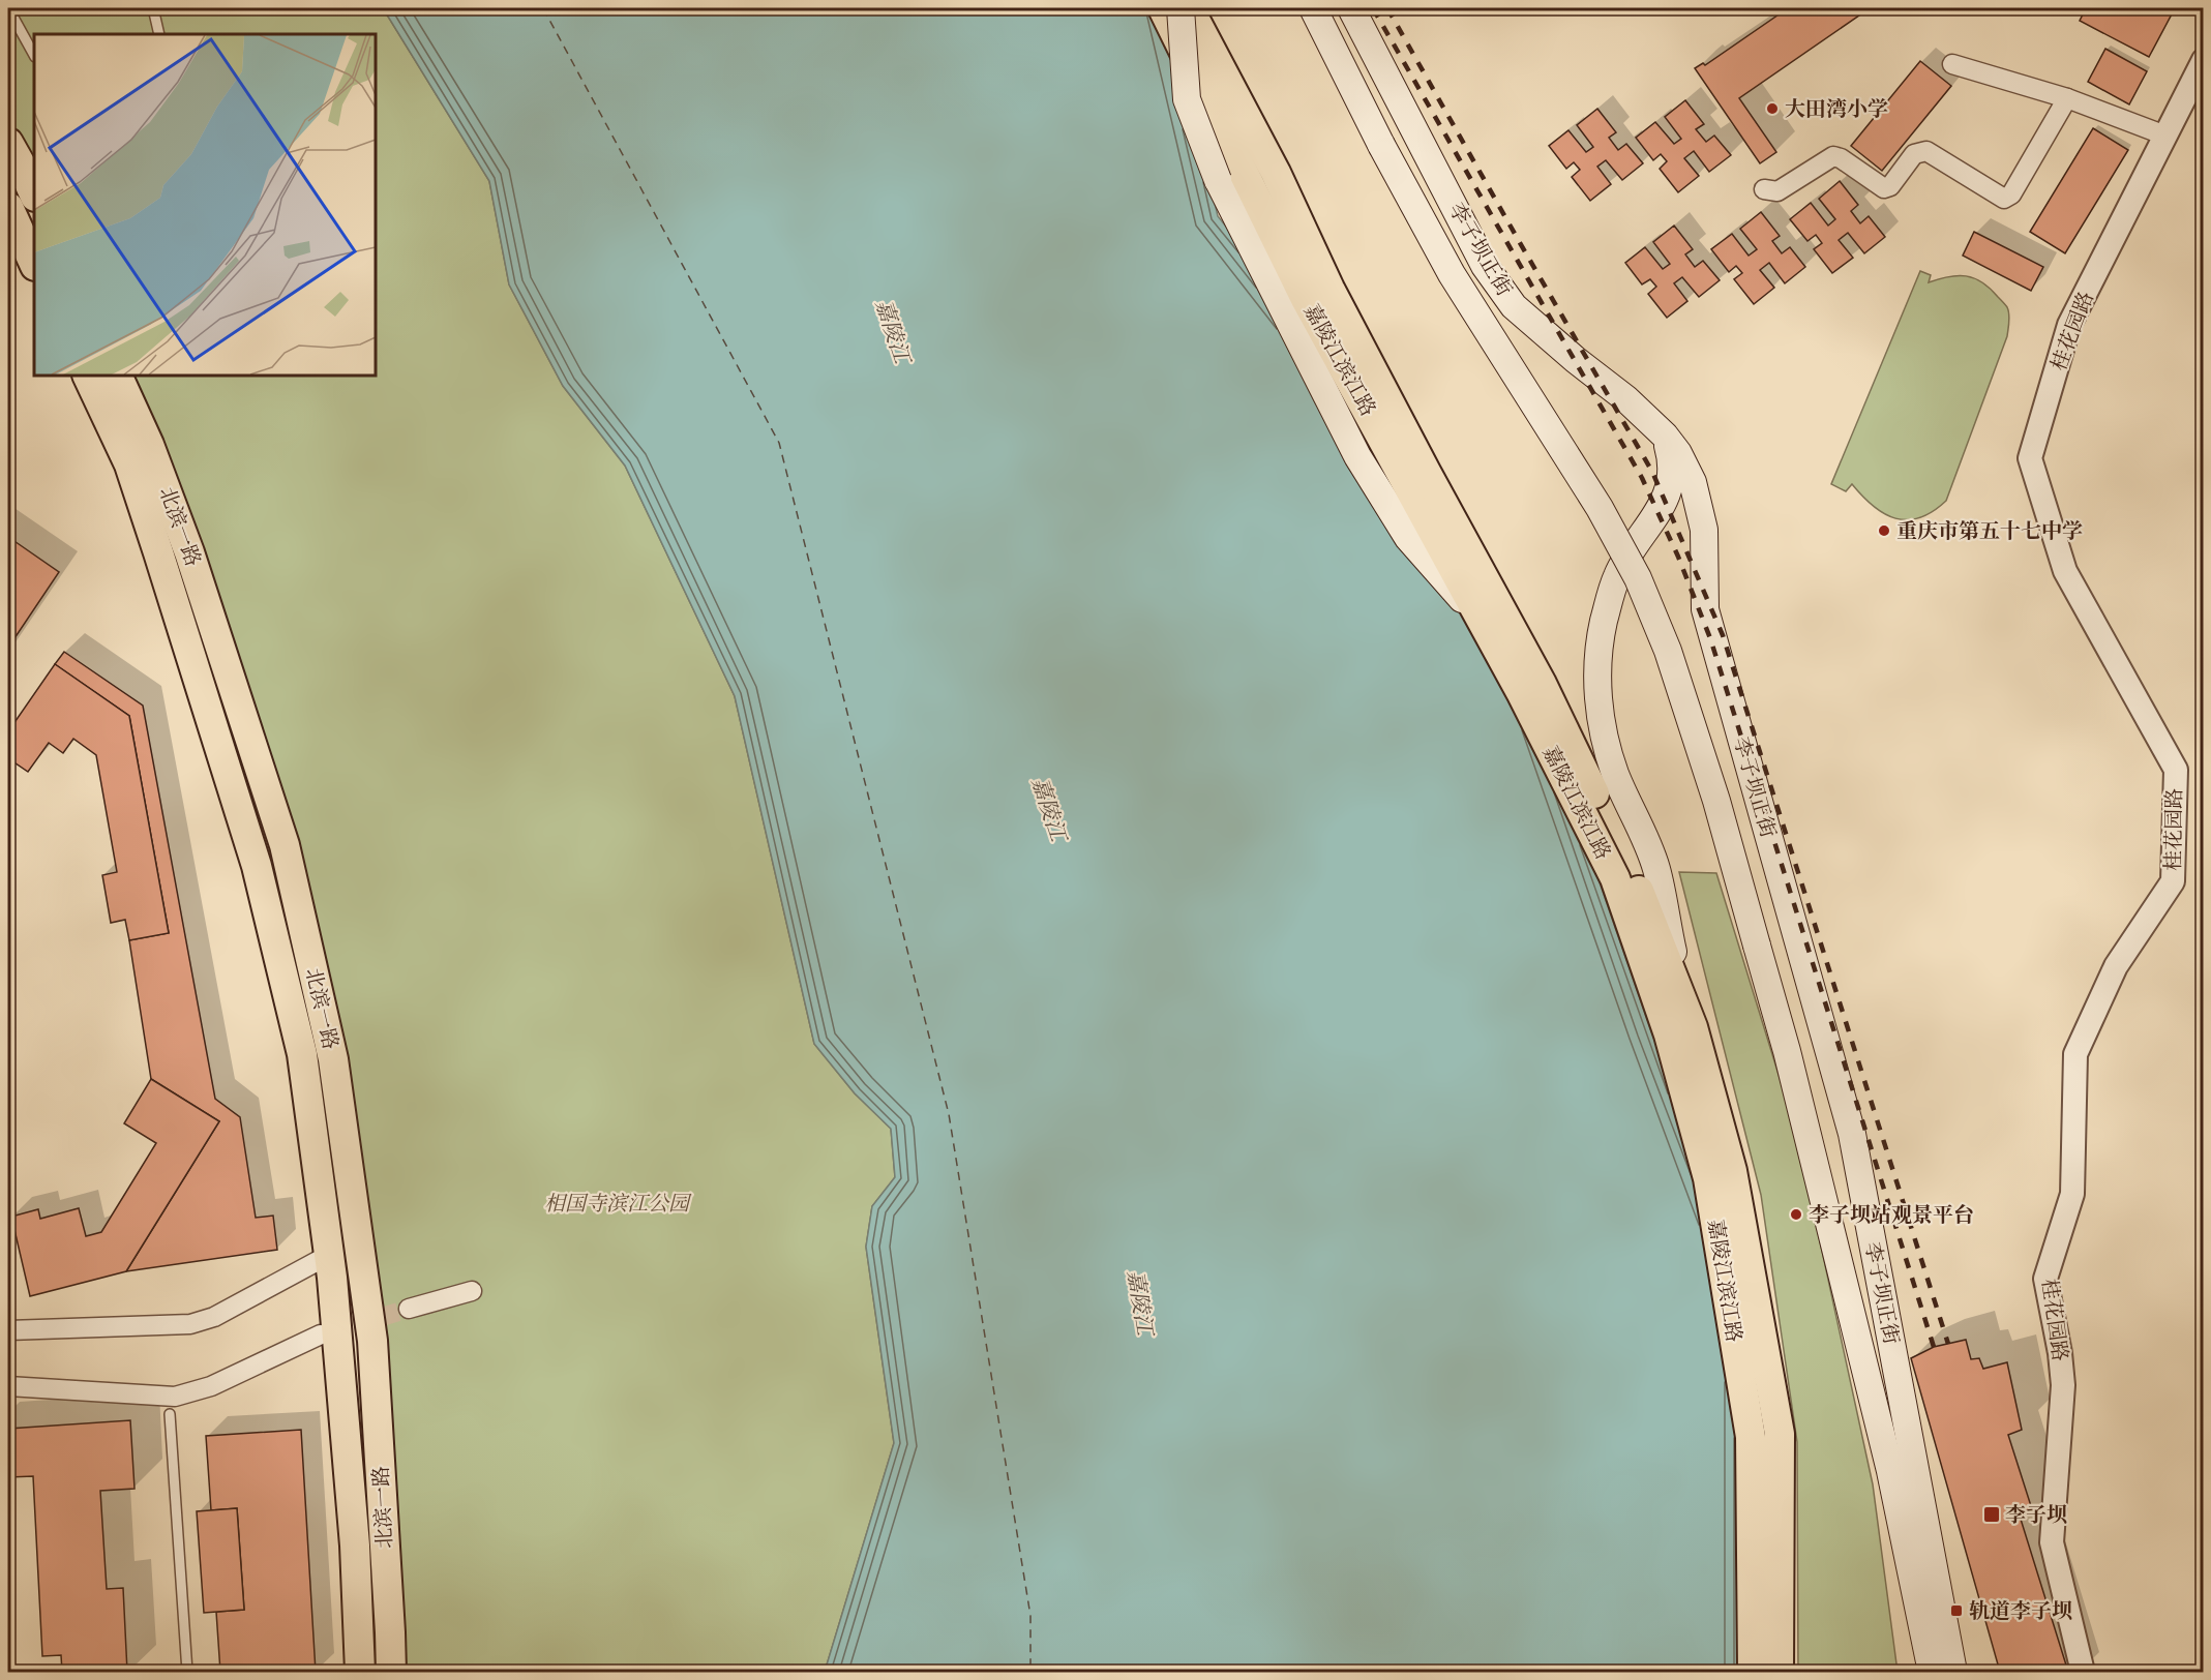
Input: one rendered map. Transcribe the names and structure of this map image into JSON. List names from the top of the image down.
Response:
{
  "streets": {
    "main road": ["李子坝正街", "嘉陵江滨江路", "北滨一路"],
    "street": ["桂花园路"]
  },
  "water": ["嘉陵江"],
  "parks": ["相国寺滨江公园"],
  "places": {
    "other": ["大田湾小学", "重庆市第五十七中学", "李子坝站观景平台"],
    "transit": ["李子坝", "轨道李子坝"]
  }
}
